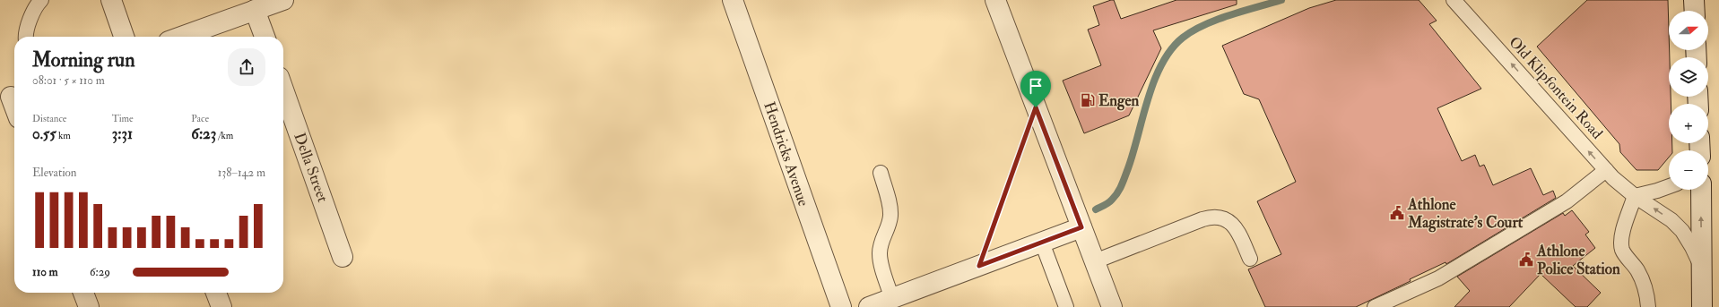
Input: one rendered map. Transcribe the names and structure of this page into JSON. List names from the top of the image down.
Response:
{
  "streets": {
    "street": ["Hendricks Avenue", "Della Street"],
    "lane": ["Old Klipfontein Road"]
  },
  "one_way": ["Old Klipfontein Road"],
  "places": {
    "fuel station": ["Engen"],
    "public building": ["Athlone Magistrate's Court", "Athlone Police Station"]
  },
  "north": "right",
  "page": {
    "map_buttons": ["+", "−"],
    "heading": ["Morning run", "08:01 · 5 × 110 m"],
    "stats": [
      ["Distance", "0.55 km"],
      ["Time", "3:31"],
      ["Pace", "6:23 /km"]
    ],
    "chart": ["Elevation", "138–142 m"],
    "list": [
      {
        "name": "110 m",
        "note": "6:29"
      }
    ]
  }
}
